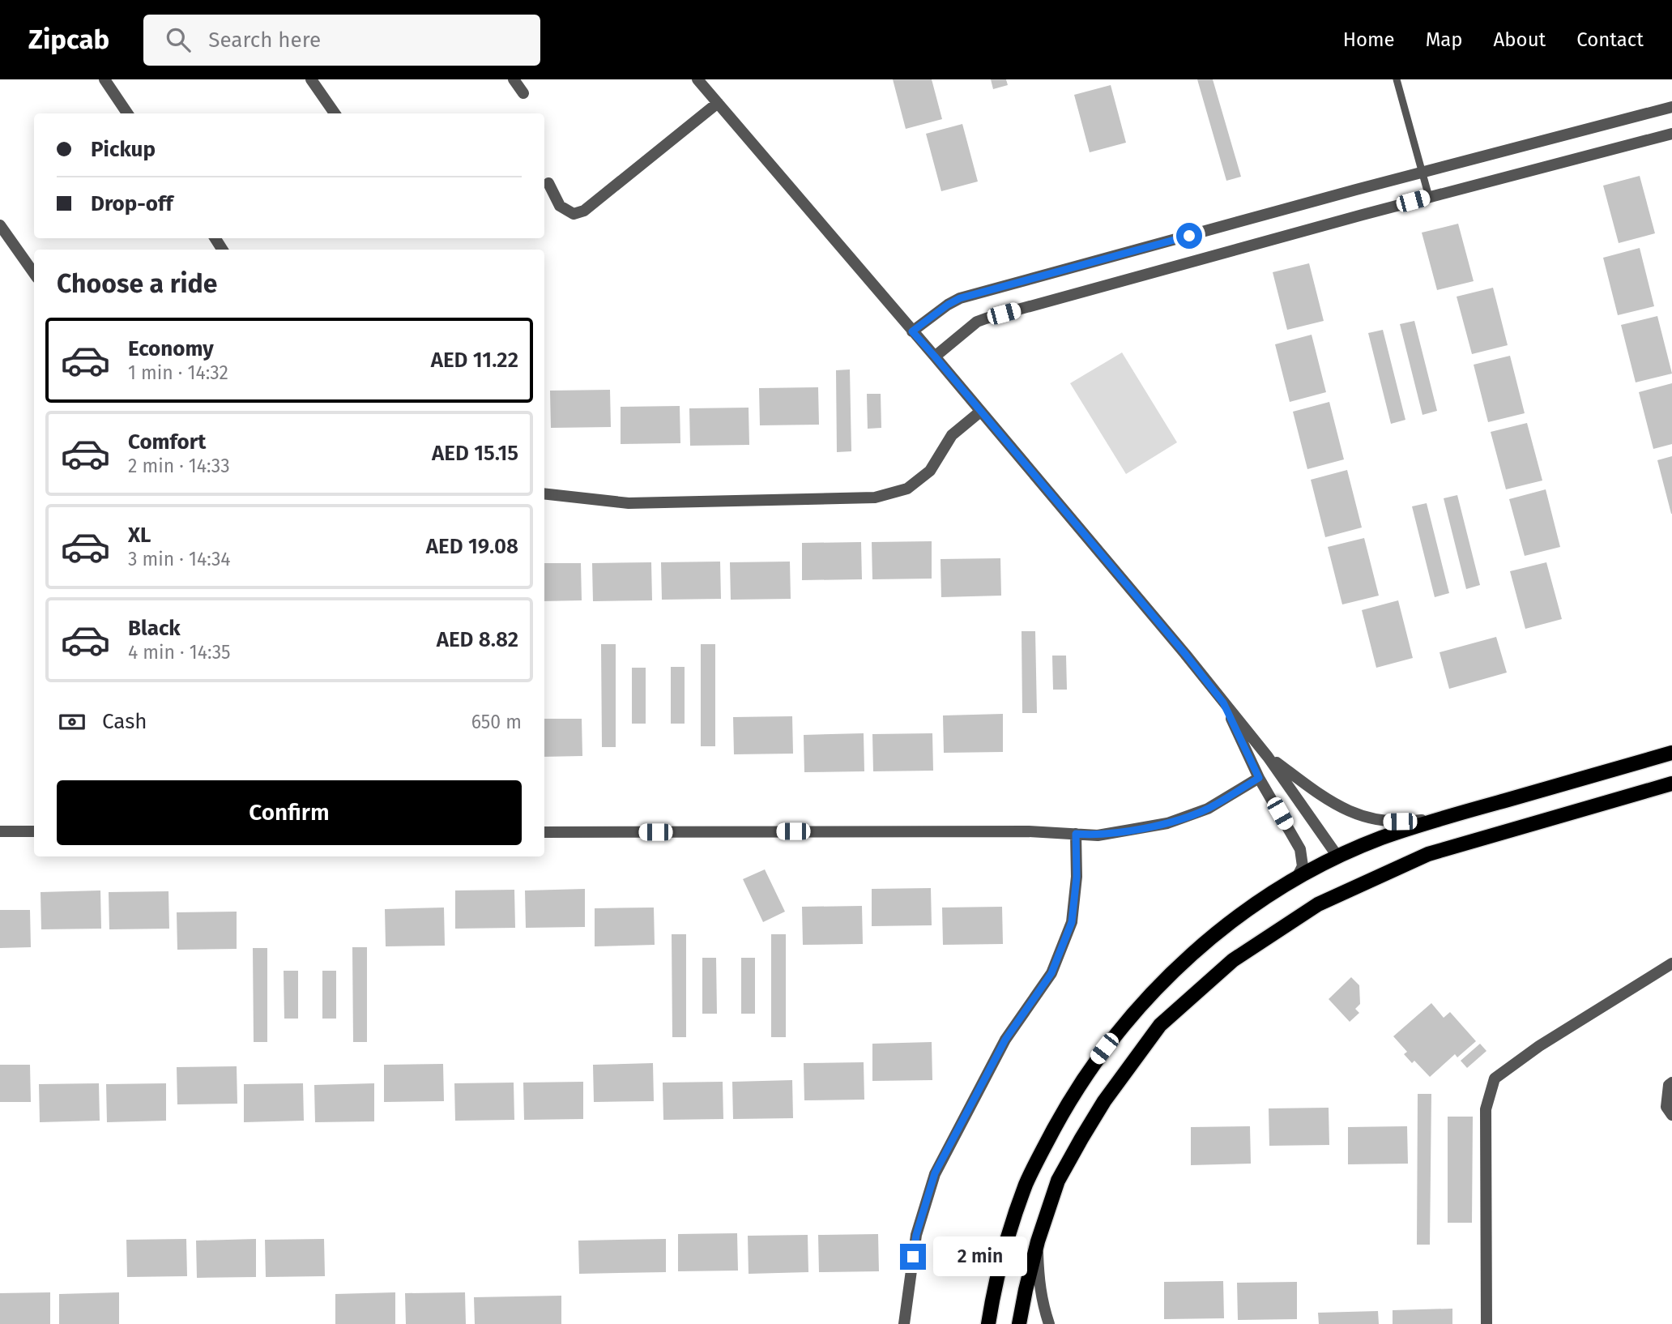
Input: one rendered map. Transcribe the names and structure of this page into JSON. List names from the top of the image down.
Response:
{
  "page": {
    "header": "Zipcab",
    "search": "Search here",
    "nav": [
      "Home",
      "Map",
      "About",
      "Contact"
    ],
    "banner": ["Pickup", "Drop-off"],
    "heading": "Choose a ride",
    "list": [
      {
        "name": "Economy",
        "note": "1 min · 14:32",
        "value": "AED 11.22"
      },
      {
        "name": "Comfort",
        "note": "2 min · 14:33",
        "value": "AED 15.15"
      },
      {
        "name": "XL",
        "note": "3 min · 14:34",
        "value": "AED 19.08"
      },
      {
        "name": "Black",
        "note": "4 min · 14:35",
        "value": "AED 8.82"
      }
    ],
    "pay": ["Cash", "650 m"],
    "buttons": "Confirm",
    "bubble": "2 min"
  }
}
